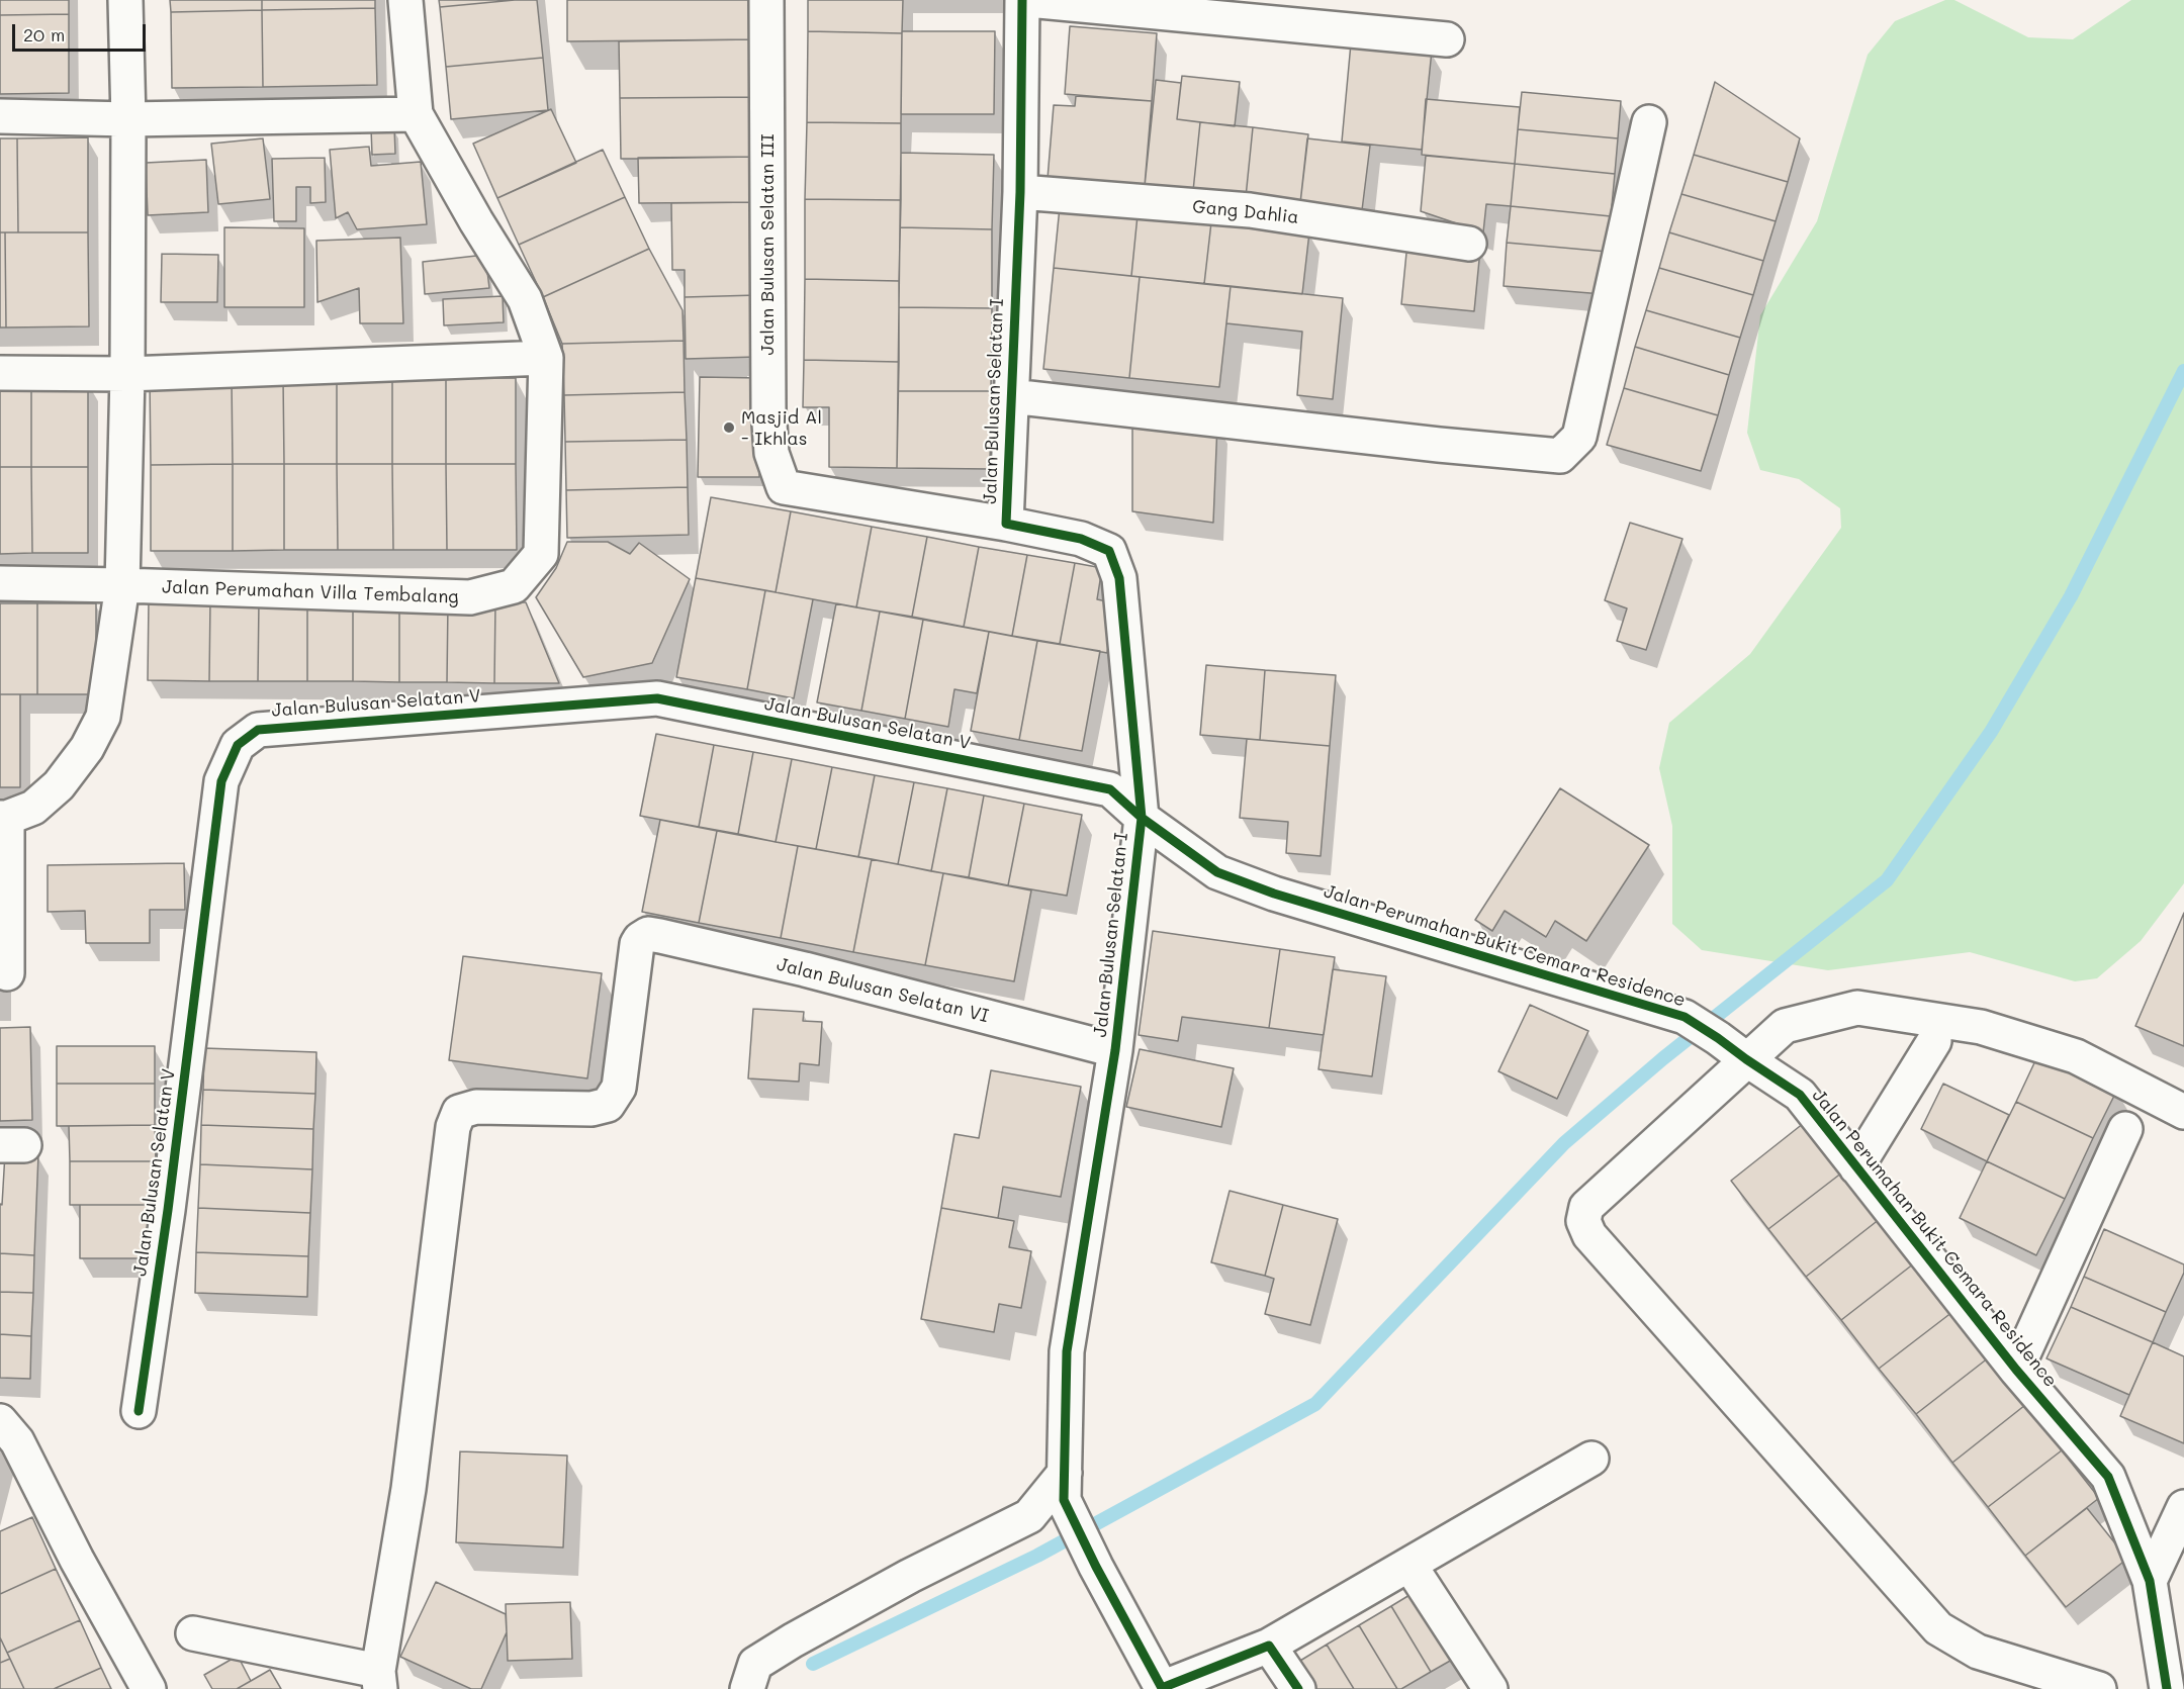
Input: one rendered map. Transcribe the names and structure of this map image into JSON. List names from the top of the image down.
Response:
{
  "streets": {
    "street": [
      "Gang Dahlia",
      "Jalan Bulusan Selatan III",
      "Jalan Bulusan Selatan I",
      "Jalan Perumahan Villa Tembalang",
      "Jalan Bulusan Selatan V",
      "Jalan Perumahan Bukit Cemara Residence",
      "Jalan Bulusan Selatan VI"
    ]
  },
  "crossings": [
    ["Gang Dahlia", "Jalan Bulusan Selatan I"],
    ["Jalan Bulusan Selatan III", "Jalan Bulusan Selatan I"],
    ["Jalan Bulusan Selatan I", "Jalan Bulusan Selatan V"],
    ["Jalan Bulusan Selatan I", "Jalan Perumahan Bukit Cemara Residence"],
    ["Jalan Bulusan Selatan I", "Jalan Bulusan Selatan VI"],
    ["Jalan Bulusan Selatan V", "Jalan Perumahan Bukit Cemara Residence"]
  ],
  "places": ["Masjid Al - Ikhlas"],
  "scale_bar": "20 m"
}
